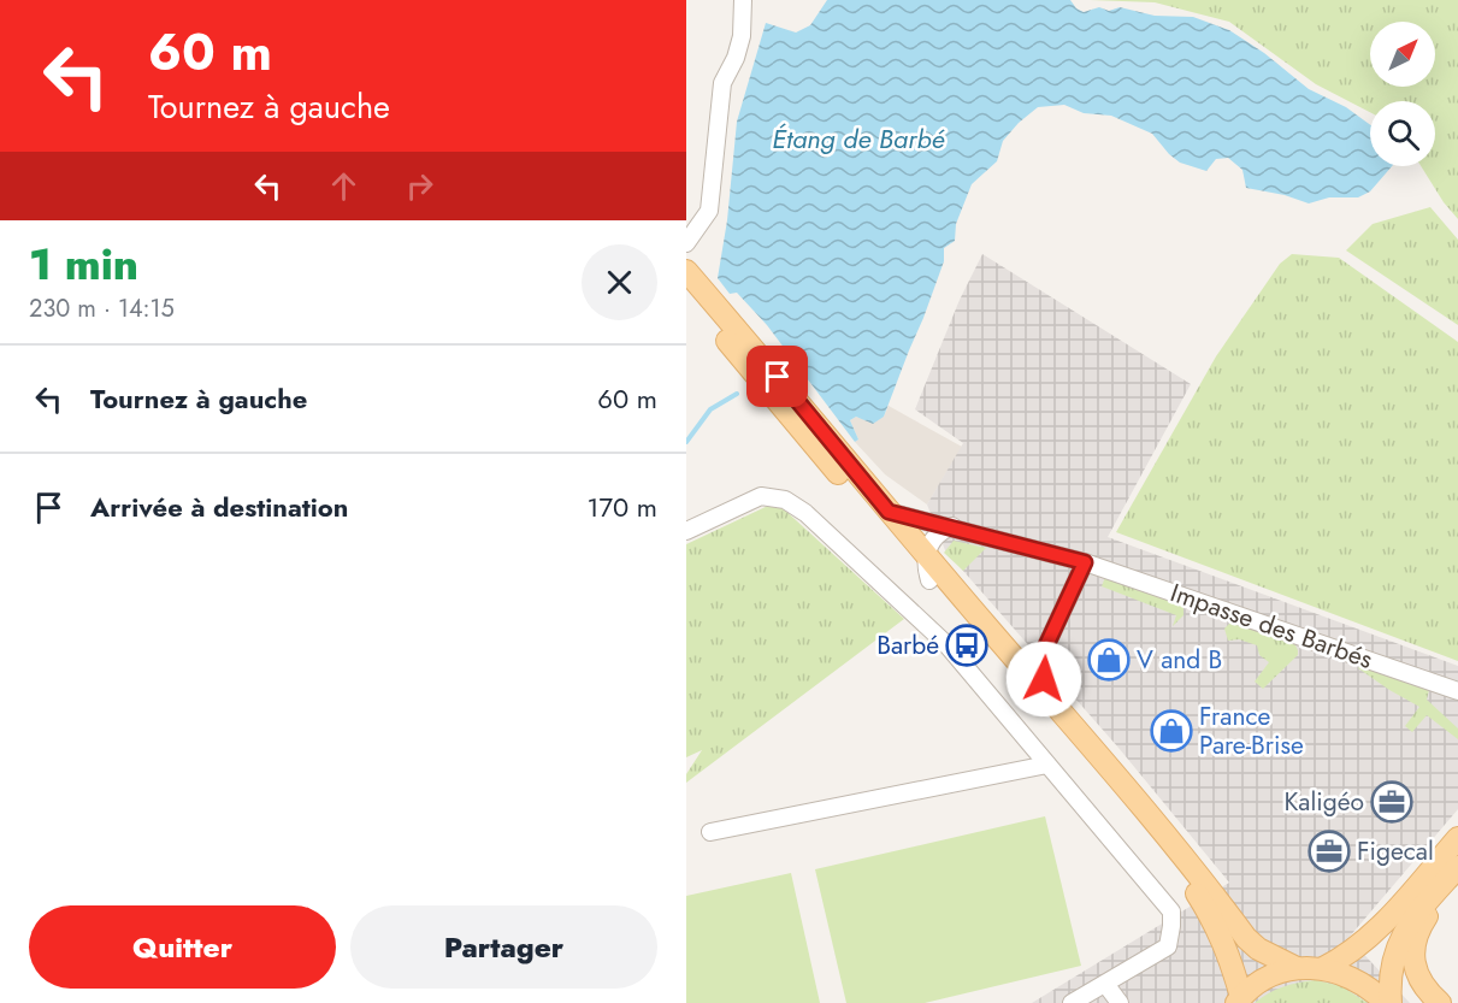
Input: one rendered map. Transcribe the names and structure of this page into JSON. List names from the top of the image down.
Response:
{
  "streets": {
    "street": ["Impasse des Barbés"]
  },
  "water": ["Étang de Barbé"],
  "places": {
    "bus stop": ["Barbé"],
    "shop": ["V and B", "France Pare-Brise"],
    "office": ["Kaligéo", "Figecal"]
  },
  "north": "top right",
  "page": {
    "turn": ["60 m", "Tournez à gauche"],
    "heading": ["1 min", "230 m · 14:15"],
    "list": [
      {
        "name": "Tournez à gauche",
        "value": "60 m"
      },
      {
        "name": "Arrivée à destination",
        "value": "170 m"
      }
    ],
    "buttons": ["Quitter", "Partager"]
  }
}
